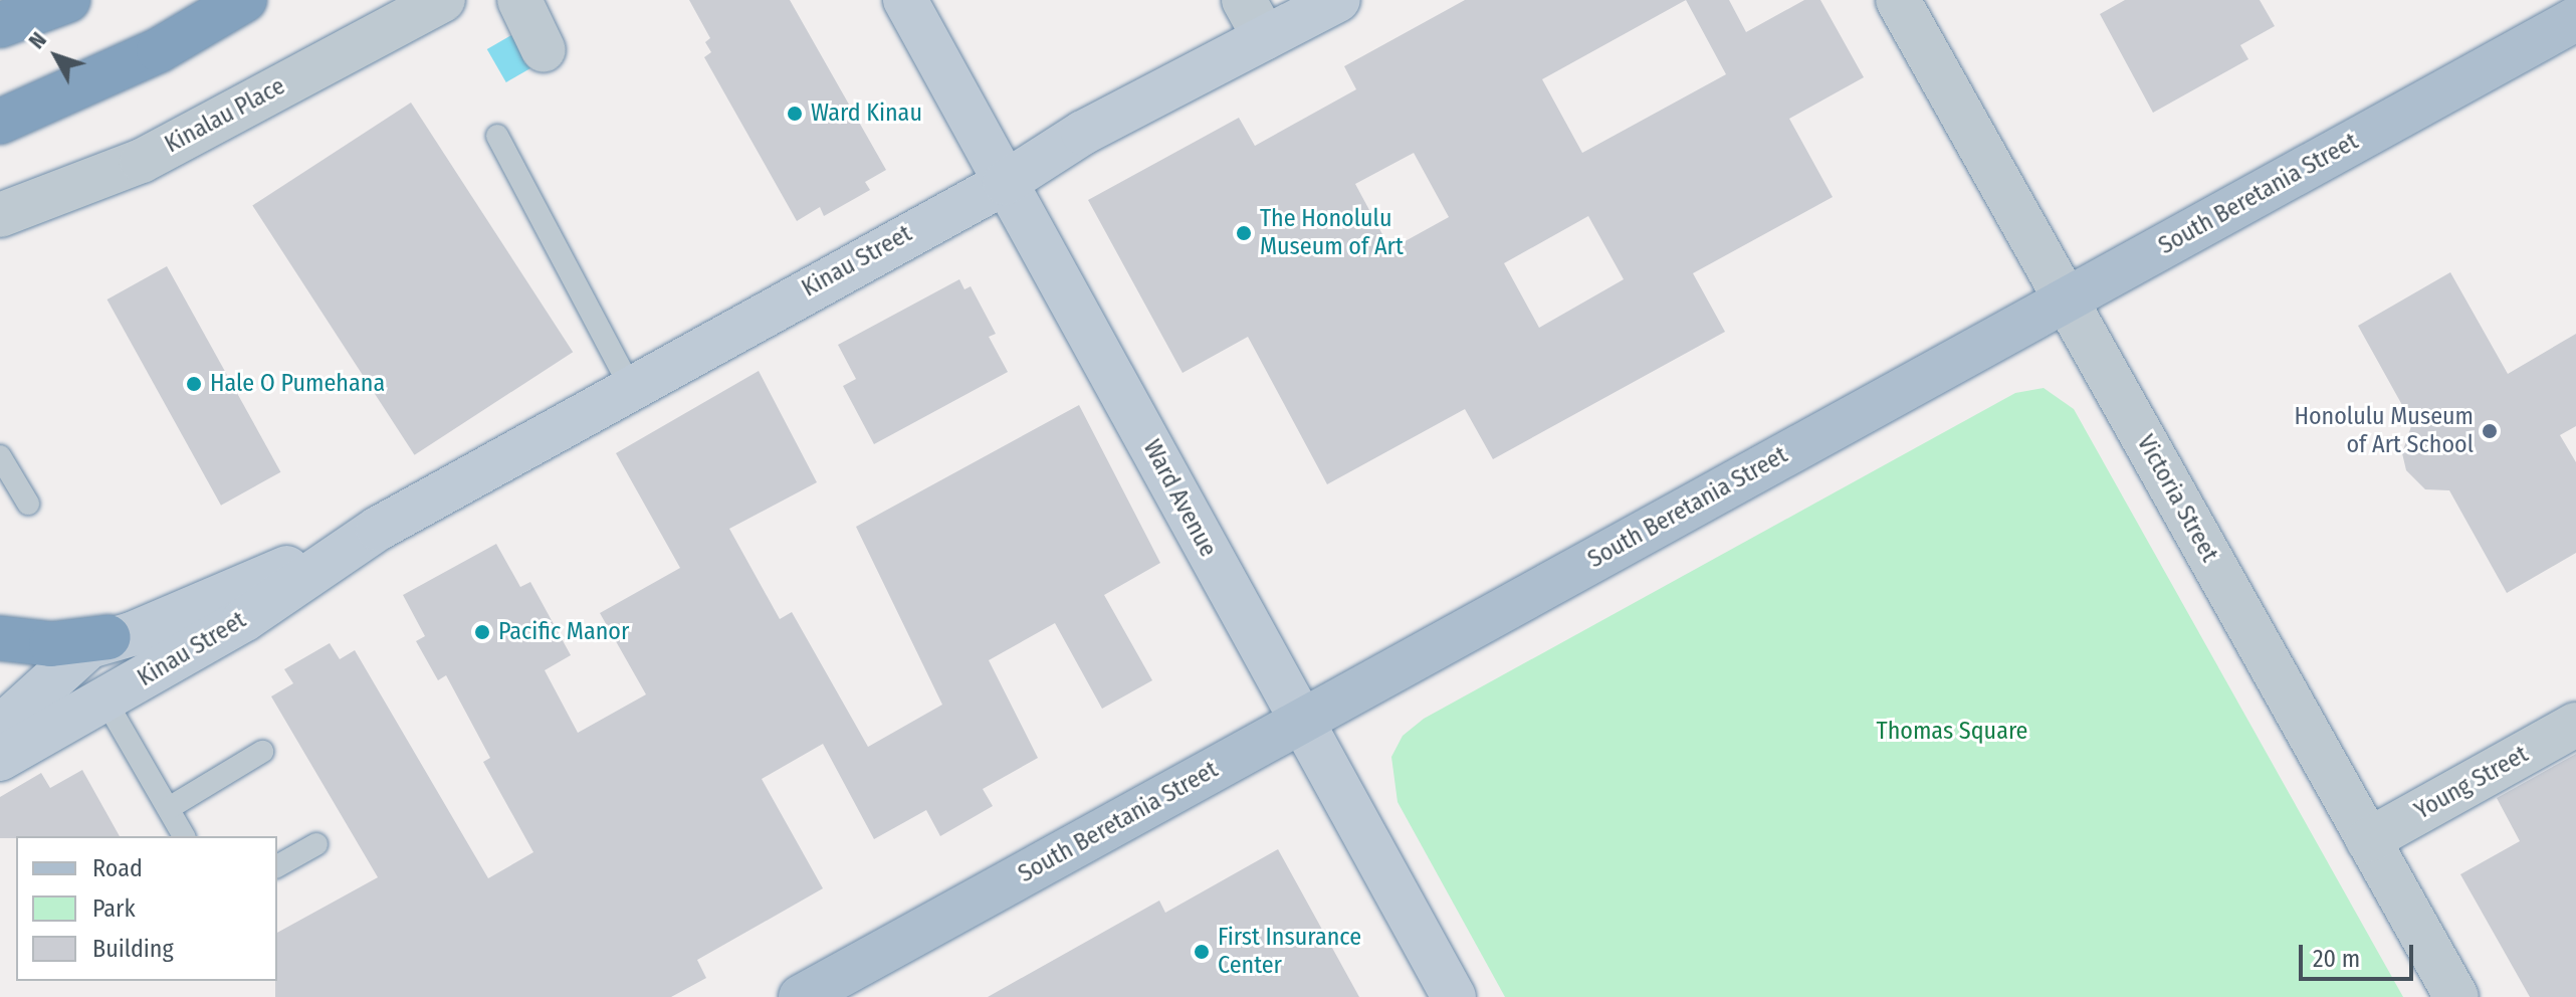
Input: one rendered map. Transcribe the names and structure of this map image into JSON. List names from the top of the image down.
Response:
{
  "streets": {
    "main road": ["South Beretania Street", "Kinau Street", "Ward Avenue"],
    "street": ["Kinalau Place", "Victoria Street", "Young Street"]
  },
  "crossings": [
    ["South Beretania Street", "Ward Avenue"],
    ["South Beretania Street", "Victoria Street"],
    ["Kinau Street", "Ward Avenue"],
    ["Victoria Street", "Young Street"]
  ],
  "parks": ["Thomas Square"],
  "places": [
    "Ward Kinau",
    "The Honolulu Museum of Art",
    "Hale O Pumehana",
    "Honolulu Museum of Art School",
    "Pacific Manor",
    "First Insurance Center"
  ],
  "legend": ["Road", "Park", "Building"],
  "scale_bar": "20 m",
  "north": "top left"
}
